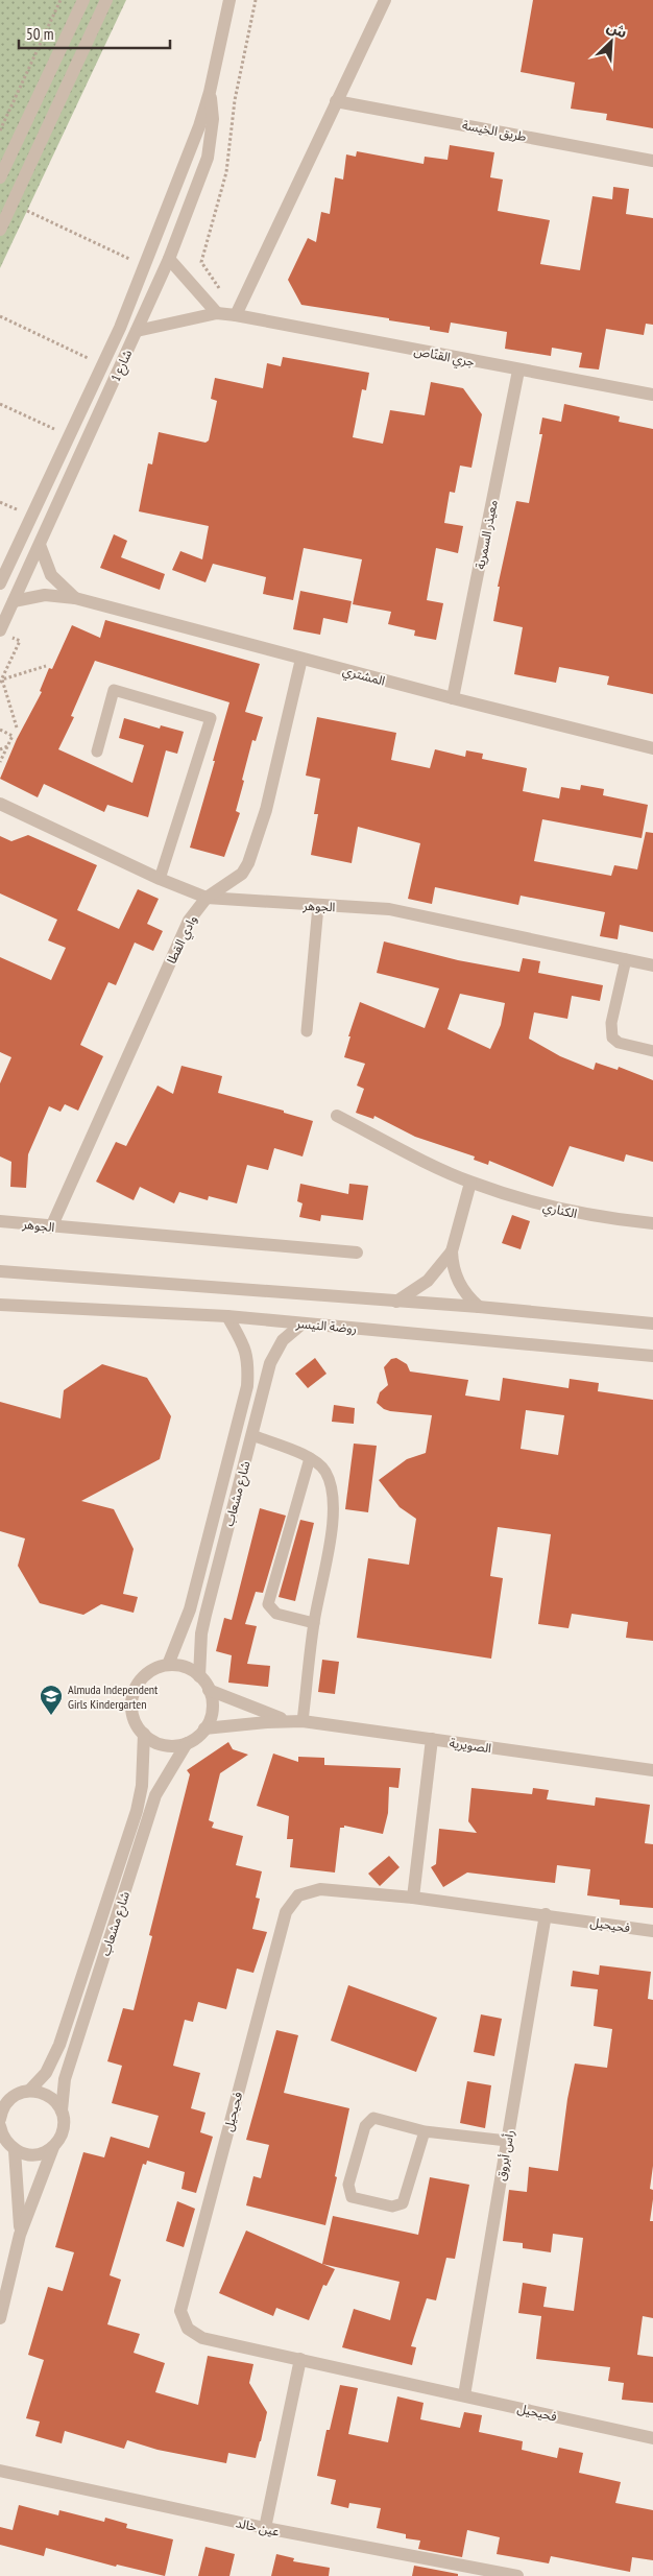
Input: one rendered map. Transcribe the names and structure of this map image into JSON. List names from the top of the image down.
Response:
{
  "streets": {
    "street": [
      "طريق الخيسة",
      "جري القنّاص",
      "شارع 1",
      "معيذر السمرية",
      "المشتري",
      "الجوهر",
      "وادي القطا",
      "الكناري",
      "روضة النيسر",
      "شارع مشعاب",
      "الصويرية",
      "فحيحيل",
      "رأس أبروق",
      "عين خالد"
    ]
  },
  "crossings": [
    ["جري القنّاص", "شارع 1"],
    ["جري القنّاص", "معيذر السمرية"],
    ["شارع 1", "المشتري"],
    ["معيذر السمرية", "المشتري"],
    ["المشتري", "وادي القطا"],
    ["الجوهر", "وادي القطا"],
    ["روضة النيسر", "شارع مشعاب"],
    ["شارع مشعاب", "الصويرية"],
    ["فحيحيل", "رأس أبروق"]
  ],
  "places": {
    "school or university": ["Almuda Independent Girls Kindergarten"]
  },
  "scale_bar": "50 m",
  "north": "top right"
}
